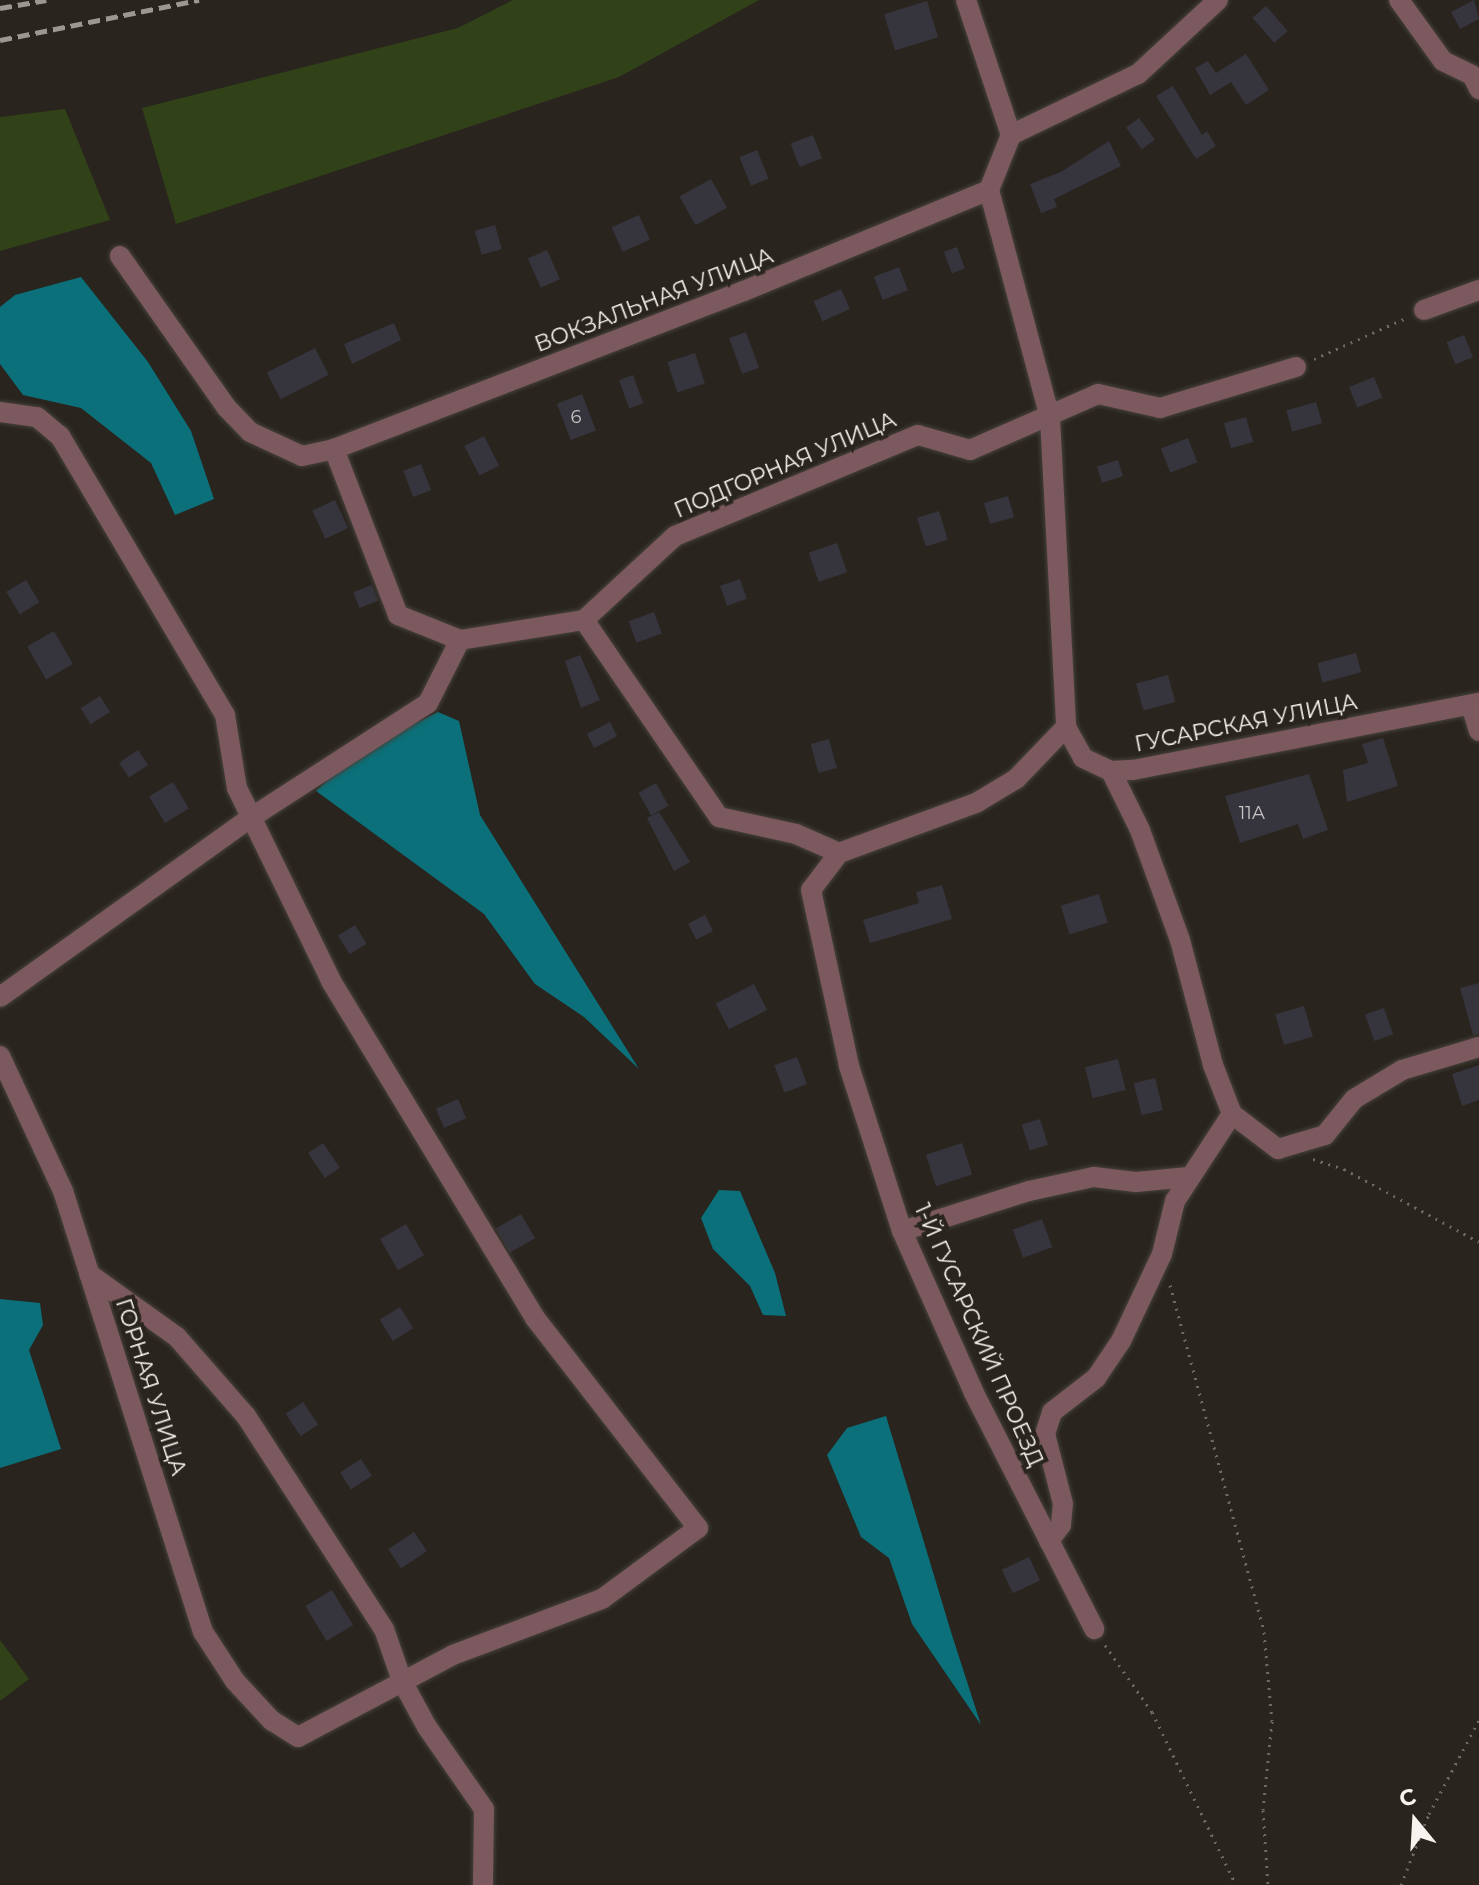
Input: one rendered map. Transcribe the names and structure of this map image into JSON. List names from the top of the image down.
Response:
{
  "streets": {
    "street": [
      "ВОКЗАЛЬНАЯ УЛИЦА",
      "ПОДГОРНАЯ УЛИЦА",
      "ГУСАРСКАЯ УЛИЦА",
      "1-Й ГУСАРСКИЙ ПРОЕЗД",
      "ГОРНАЯ УЛИЦА"
    ]
  },
  "house_numbers": ["6", "11А"],
  "north": "top"
}
